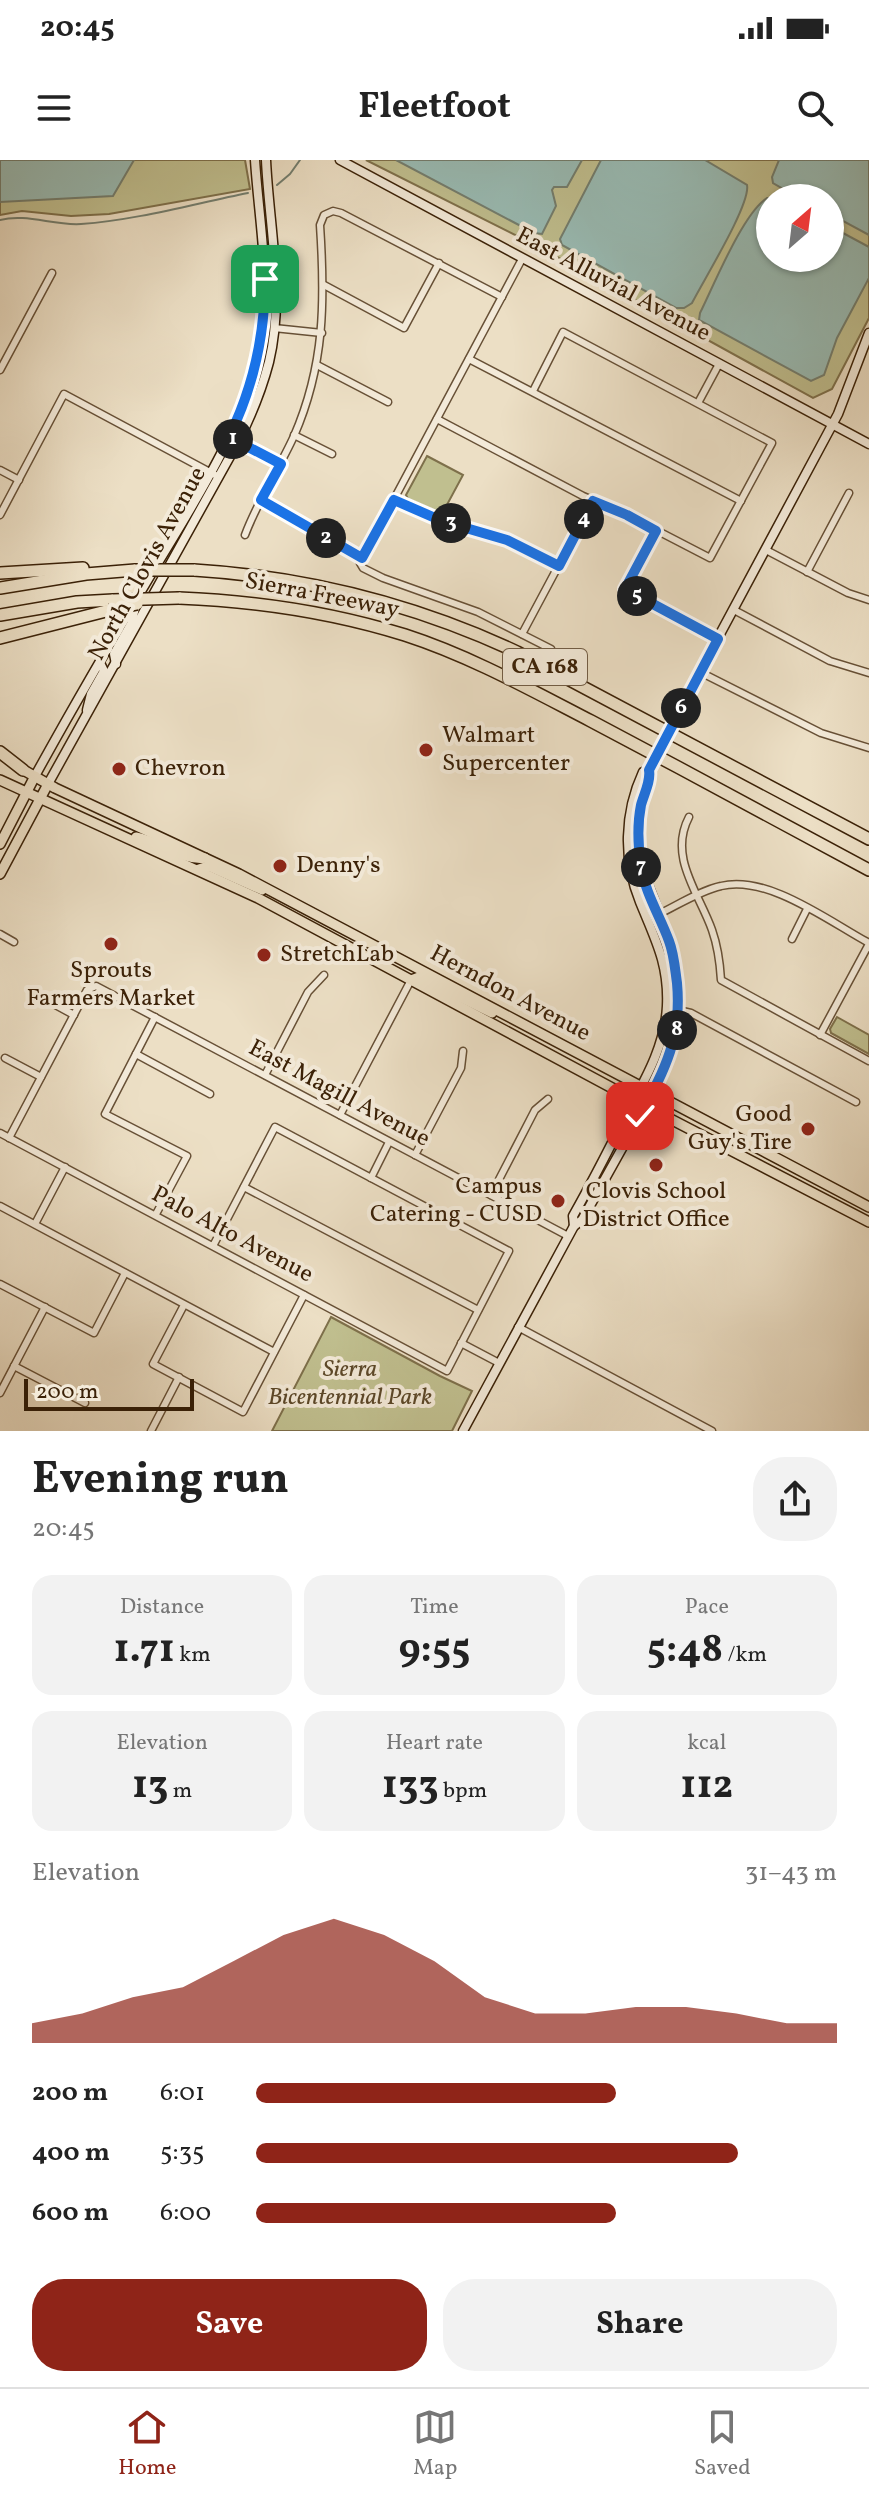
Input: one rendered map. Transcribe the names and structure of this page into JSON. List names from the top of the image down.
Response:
{
  "streets": {
    "highway": ["Sierra Freeway", "CA 168"],
    "main road": ["East Alluvial Avenue", "North Clovis Avenue", "Herndon Avenue"],
    "street": ["East Magill Avenue", "Palo Alto Avenue"]
  },
  "crossings": [
    ["North Clovis Avenue", "Herndon Avenue"]
  ],
  "parks": ["Sierra Bicentennial Park"],
  "places": [
    "Walmart Supercenter",
    "Chevron",
    "Denny's",
    "Sprouts Farmers Market",
    "StretchLab",
    "Good Guy's Tire",
    "Clovis School District Office",
    "Campus Catering - CUSD"
  ],
  "scale_bar": "200 m",
  "north": "top right",
  "page": {
    "status": "20:45",
    "header": "Fleetfoot",
    "pins": [
      "1",
      "4",
      "3",
      "2",
      "5",
      "6",
      "7",
      "8"
    ],
    "scale": "200 m",
    "heading": ["Evening run", "20:45"],
    "stats": [
      ["Distance", "1.71 km"],
      ["Time", "9:55"],
      ["Pace", "5:48 /km"],
      ["Elevation", "13 m"],
      ["Heart rate", "133 bpm"],
      ["kcal", "112"]
    ],
    "chart": ["Elevation", "31–43 m"],
    "list": [
      {
        "name": "200 m",
        "note": "6:01"
      },
      {
        "name": "400 m",
        "note": "5:35"
      },
      {
        "name": "600 m",
        "note": "6:00"
      }
    ],
    "buttons": ["Save", "Share"],
    "tabs": ["Home", "Map", "Saved"]
  }
}
